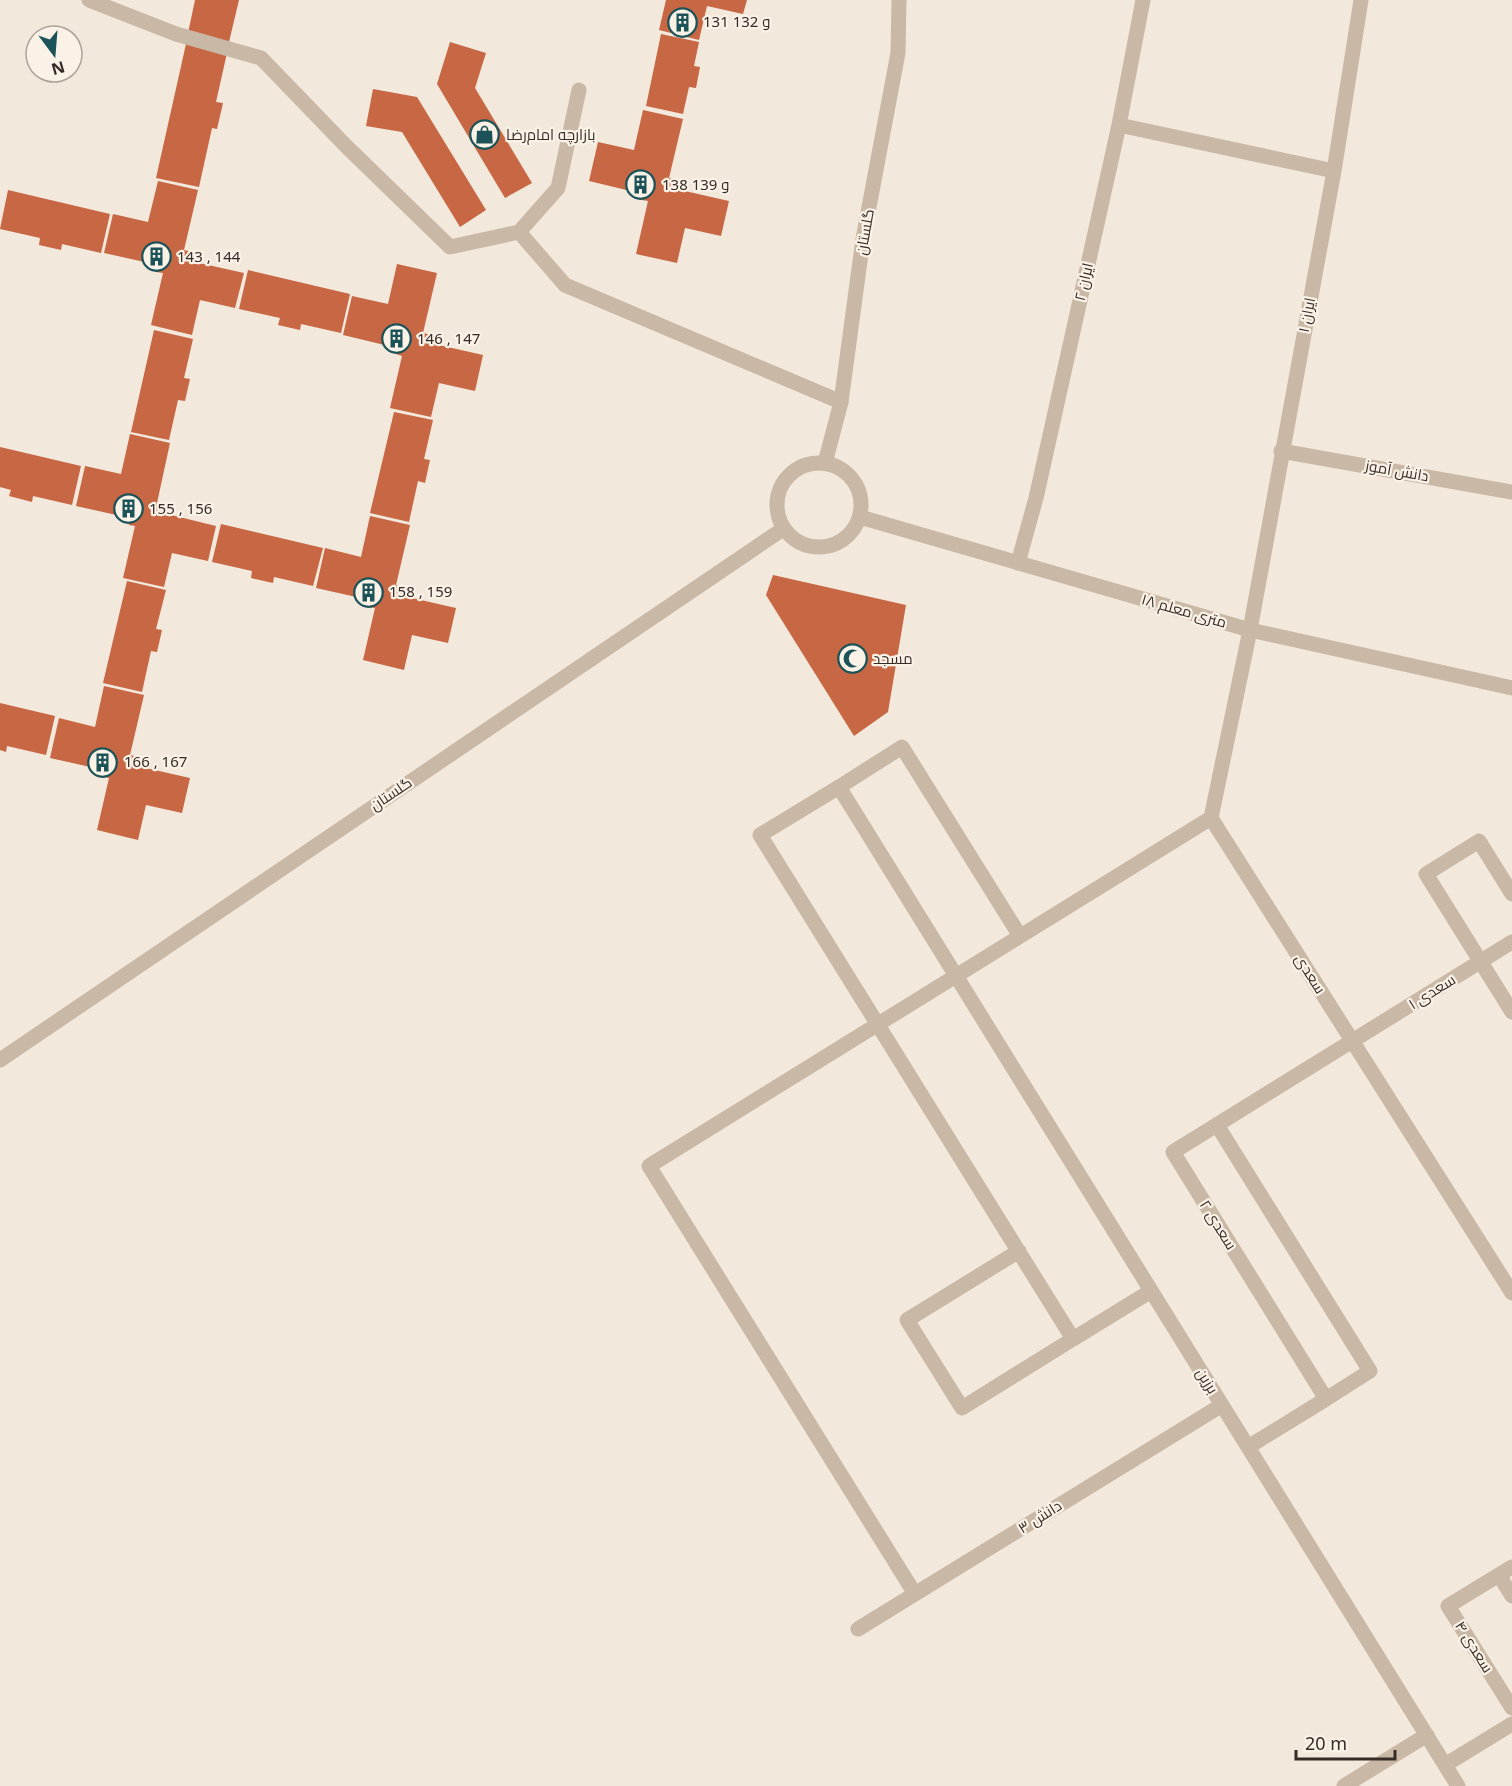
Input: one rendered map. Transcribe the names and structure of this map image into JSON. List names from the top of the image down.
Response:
{
  "streets": {
    "street": [
      "گلستان",
      "ایران ۲",
      "ایران ۱",
      "دانش آموز",
      "۱۸ متری معلم",
      "سعدی",
      "سعدی ۱",
      "سعدی ۲",
      "برزین",
      "دانش ۳",
      "سعدی ۴"
    ]
  },
  "crossings": [
    ["گلستان", "۱۸ متری معلم"],
    ["ایران ۲", "۱۸ متری معلم"],
    ["ایران ۱", "دانش آموز"],
    ["ایران ۱", "۱۸ متری معلم"],
    ["سعدی", "سعدی ۱"],
    ["سعدی", "سعدی ۲"],
    ["سعدی ۱", "سعدی ۲"],
    ["برزین", "دانش ۳"]
  ],
  "places": {
    "building": [
      "131 و 132",
      "138 و 139",
      "143 , 144",
      "146 , 147",
      "155 , 156",
      "158 , 159",
      "166 , 167"
    ],
    "shop": ["بازارچه امام‌رضا"],
    "mosque": ["مسجد"]
  },
  "scale_bar": "20 m",
  "north": "bottom"
}
